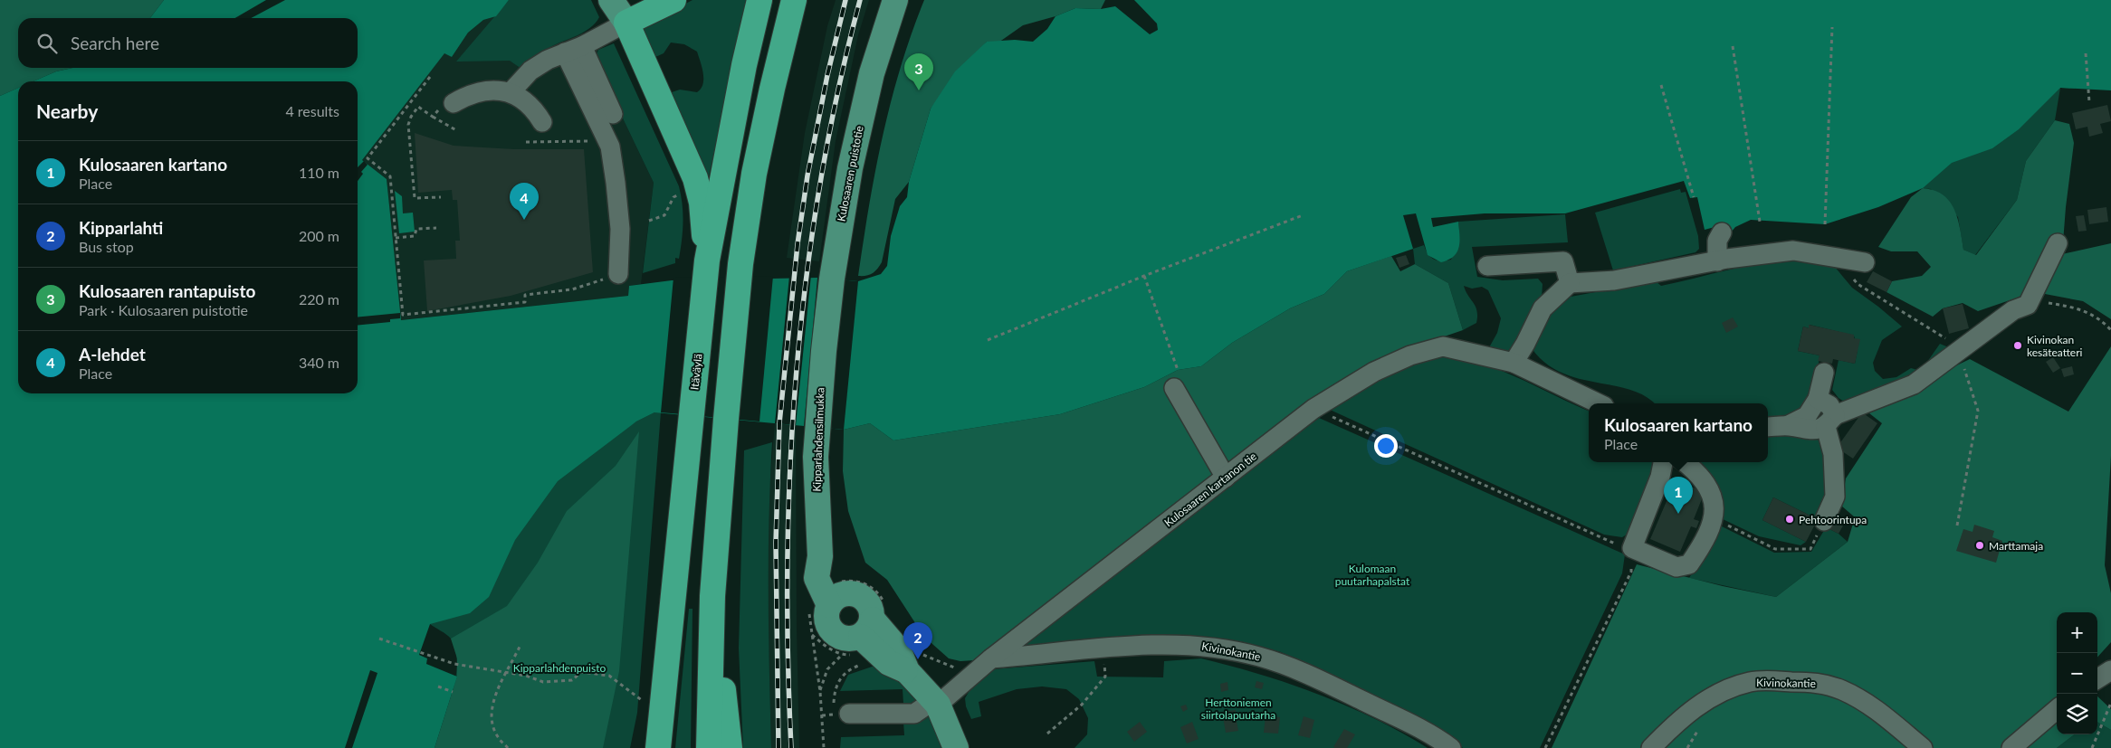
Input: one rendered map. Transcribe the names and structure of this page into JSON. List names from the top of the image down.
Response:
{
  "streets": {
    "highway": ["Itäväylä"],
    "main road": ["Kulosaaren puistotie", "Kipparlahdensilmukka"],
    "street": ["Kulosaaren kartanon tie", "Kivinokantie"]
  },
  "crossings": [
    ["Kulosaaren puistotie", "Kipparlahdensilmukka"],
    ["Kulosaaren kartanon tie", "Kivinokantie"]
  ],
  "parks": ["Kulomaan puutarhapalstat", "Kipparlahdenpuisto", "Herttoniemen siirtolapuutarha"],
  "places": ["Kivinokan kesäteatteri", "Pehtoorintupa", "Marttamaja"],
  "page": {
    "search": "Search here",
    "pins": [
      "3",
      "4",
      "1",
      "2"
    ],
    "heading": ["Nearby", "4 results"],
    "list": [
      {
        "mark": "1",
        "name": "Kulosaaren kartano",
        "note": "Place",
        "value": "110 m"
      },
      {
        "mark": "2",
        "name": "Kipparlahti",
        "note": "Bus stop",
        "value": "200 m"
      },
      {
        "mark": "3",
        "name": "Kulosaaren rantapuisto",
        "note": "Park · Kulosaaren puistotie",
        "value": "220 m"
      },
      {
        "mark": "4",
        "name": "A-lehdet",
        "note": "Place",
        "value": "340 m"
      }
    ],
    "popup": ["Kulosaaren kartano", "Place"],
    "map_buttons": ["+", "−"]
  }
}
